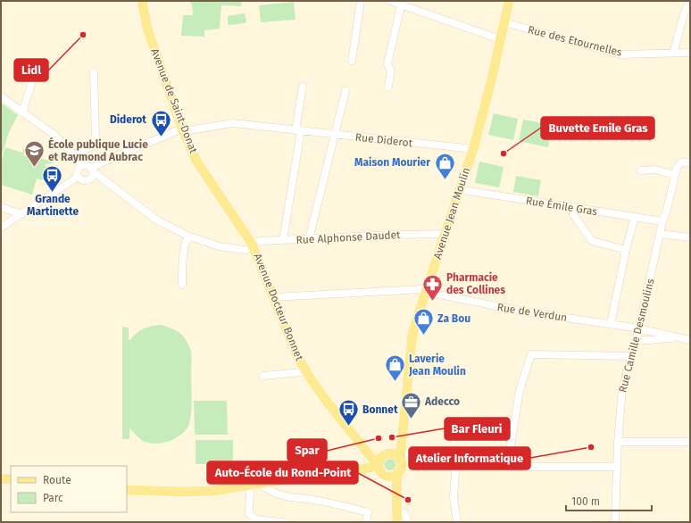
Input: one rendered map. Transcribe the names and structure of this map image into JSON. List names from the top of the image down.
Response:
{
  "streets": {
    "main road": ["Avenue de Saint-Donat", "Avenue Jean Moulin", "Avenue Docteur Bonnet"],
    "street": [
      "Rue des Etournelles",
      "Rue Diderot",
      "Rue Émile Gras",
      "Rue Alphonse Daudet",
      "Rue de Verdun",
      "Rue Camille Desmoulins"
    ]
  },
  "crossings": [
    ["Rue des Etournelles", "Avenue Jean Moulin"],
    ["Avenue de Saint-Donat", "Rue Diderot"],
    ["Avenue de Saint-Donat", "Rue Alphonse Daudet"],
    ["Avenue de Saint-Donat", "Avenue Docteur Bonnet"],
    ["Rue Diderot", "Avenue Jean Moulin"],
    ["Rue Diderot", "Rue Alphonse Daudet"],
    ["Rue Émile Gras", "Avenue Jean Moulin"],
    ["Rue Émile Gras", "Rue Camille Desmoulins"],
    ["Avenue Jean Moulin", "Rue Alphonse Daudet"],
    ["Avenue Jean Moulin", "Rue de Verdun"],
    ["Rue Alphonse Daudet", "Avenue Docteur Bonnet"],
    ["Avenue Docteur Bonnet", "Rue de Verdun"],
    ["Rue de Verdun", "Rue Camille Desmoulins"]
  ],
  "places": {
    "other": [
      "Lidl",
      "Buvette Emile Gras",
      "Bar Fleuri",
      "Spar",
      "Atelier Informatique",
      "Auto-École du Rond-Point"
    ],
    "bus stop": ["Diderot", "Grande Martinette", "Bonnet"],
    "school or university": ["École publique Lucie et Raymond Aubrac"],
    "shop": ["Maison Mourier", "Za Bou", "Laverie Jean Moulin"],
    "pharmacy": ["Pharmacie des Collines"],
    "office": ["Adecco"]
  },
  "legend": ["Route", "Parc"],
  "scale_bar": "100 m"
}
